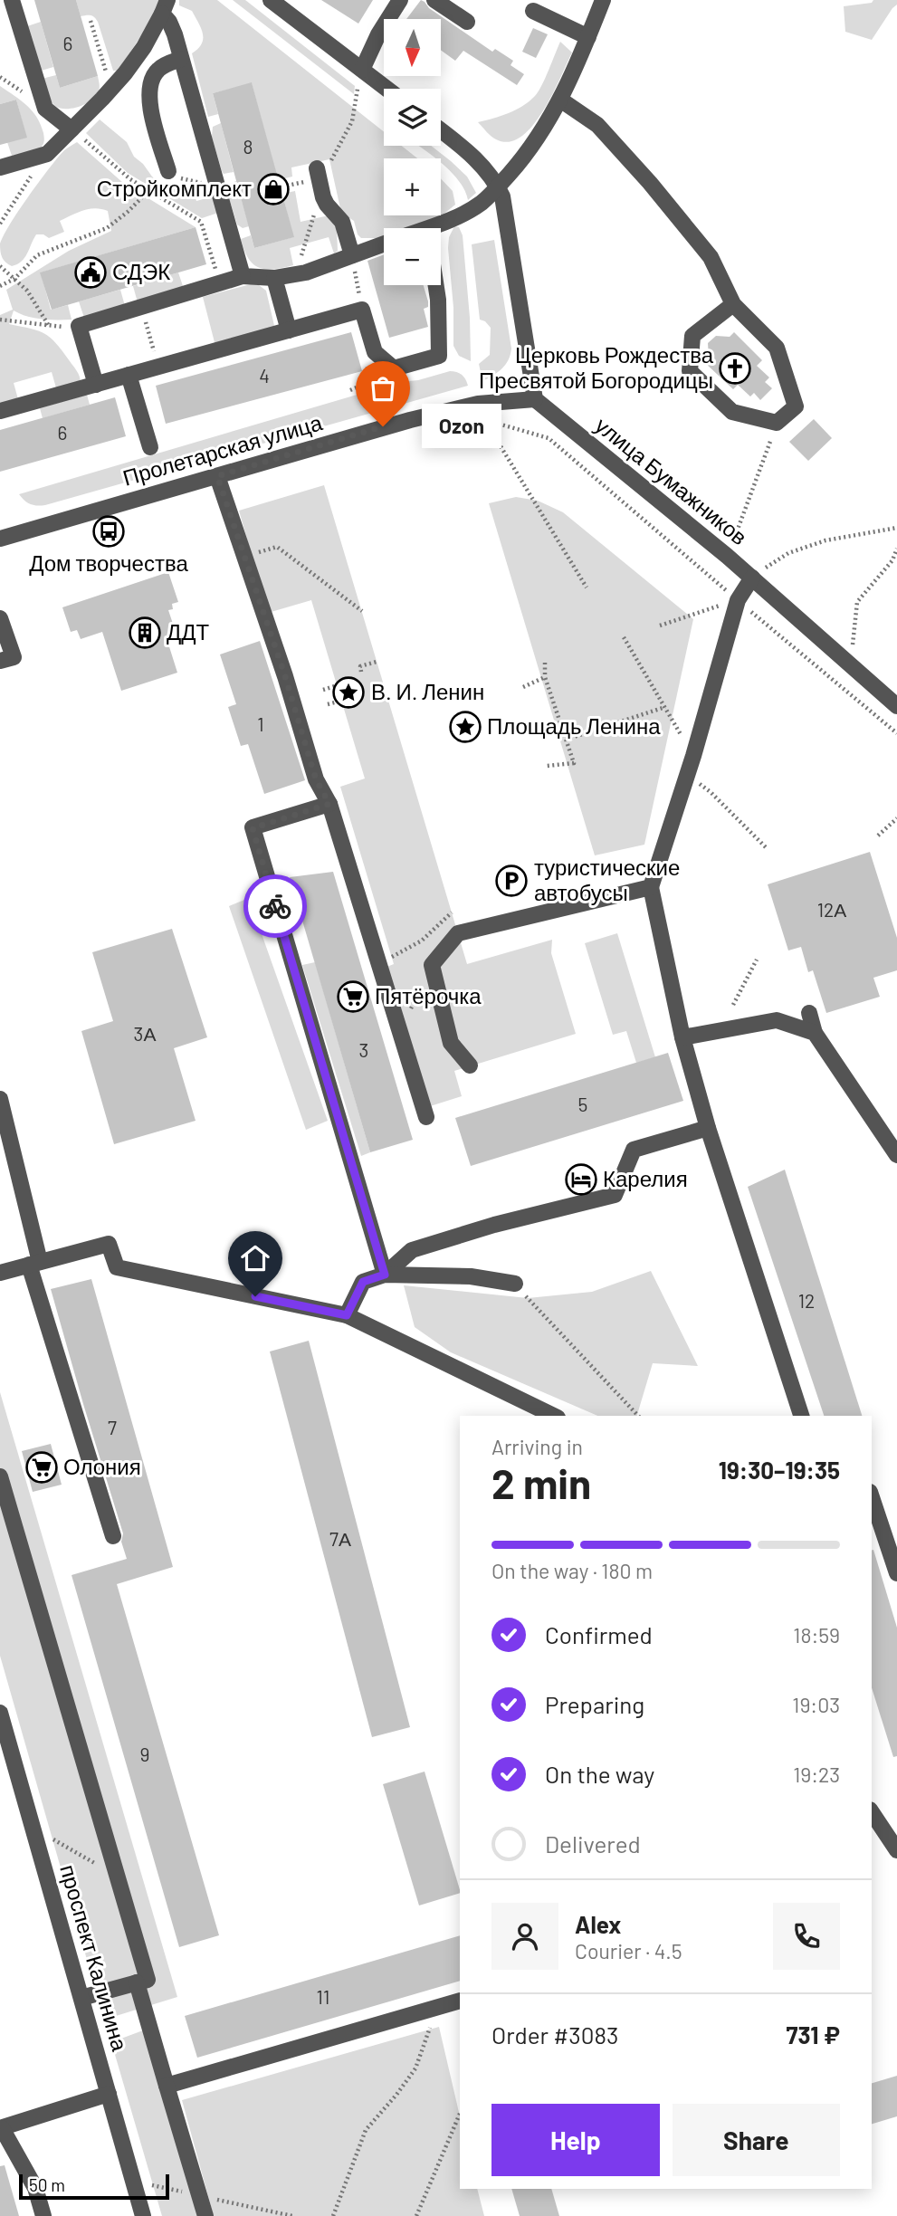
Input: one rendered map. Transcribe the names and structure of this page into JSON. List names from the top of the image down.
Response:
{
  "streets": {
    "street": ["Пролетарская улица", "улица Бумажников", "проспект Калинина"]
  },
  "crossings": [
    ["Пролетарская улица", "улица Бумажников"]
  ],
  "places": {
    "shop": ["Стройкомплект"],
    "public building": ["СДЭК"],
    "church": ["Церковь Рождества Пресвятой Богородицы"],
    "other": ["Ozon"],
    "bus stop": ["Дом творчества"],
    "building": ["ДДТ"],
    "place": ["В. И. Ленин", "Площадь Ленина"],
    "parking": ["туристические автобусы"],
    "supermarket": ["Пятёрочка", "Олония"],
    "hotel": ["Карелия"]
  },
  "house_numbers": [
    "6",
    "8",
    "4",
    "6",
    "1",
    "12А",
    "3А",
    "3",
    "5",
    "12",
    "7",
    "7А",
    "9",
    "11"
  ],
  "scale_bar": "50 m",
  "north": "bottom",
  "page": {
    "map_buttons": ["+", "−"],
    "bubble": "Ozon",
    "heading": ["2 min", "Arriving in", "19:30–19:35"],
    "panel": [
      "Alex",
      "Courier · 4.5",
      "Order #3083",
      "731 ₽"
    ],
    "bar": "On the way · 180 m",
    "list": [
      ["Confirmed", "18:59"],
      ["Preparing", "19:03"],
      ["On the way", "19:23"],
      "Delivered"
    ],
    "buttons": ["Help", "Share"],
    "scale": "50 m"
  }
}
